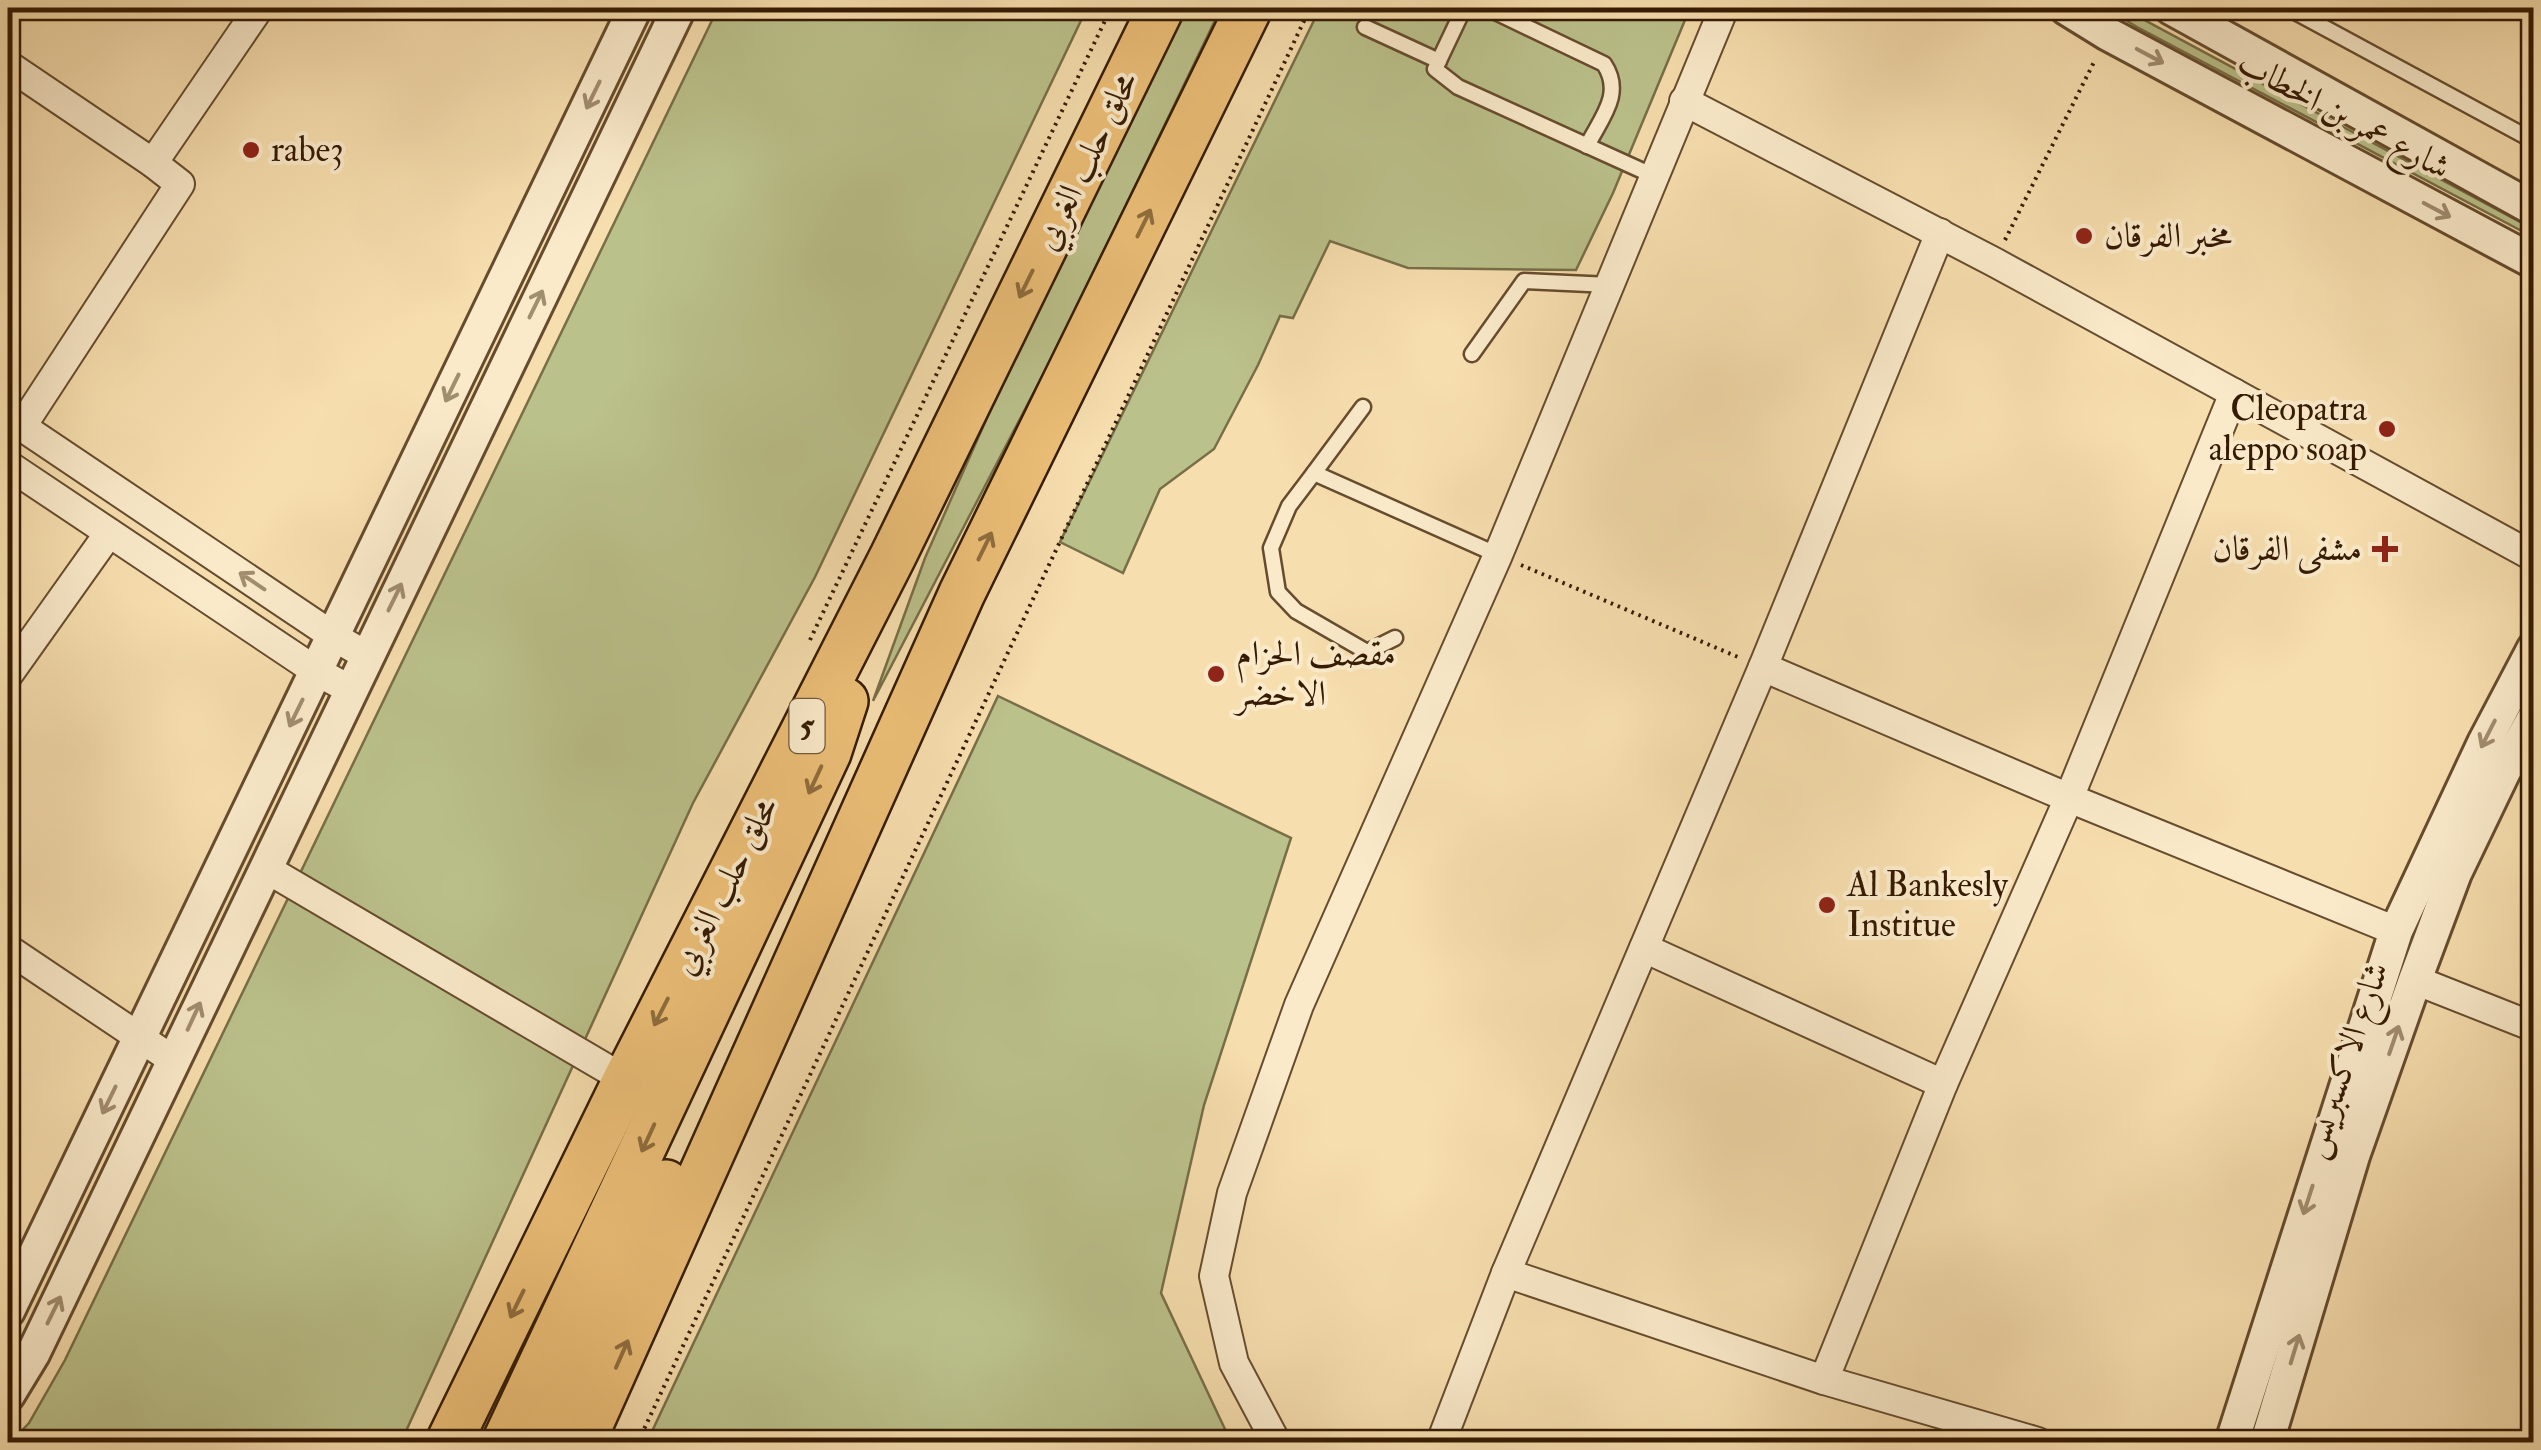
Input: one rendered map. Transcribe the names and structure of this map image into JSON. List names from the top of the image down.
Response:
{
  "streets": {
    "highway": ["محلق حلب الغربي", "5"],
    "street": ["شارع عمر بن الخطاب", "شارع الاكسبريس"]
  },
  "places": {
    "other": [
      "rabe3",
      "مخبر الفرقان",
      "Cleopatra aleppo soap",
      "مقصف الحزام الاخضر",
      "Al Bankesly Institue"
    ],
    "health": ["مشفى الفرقان"]
  }
}
